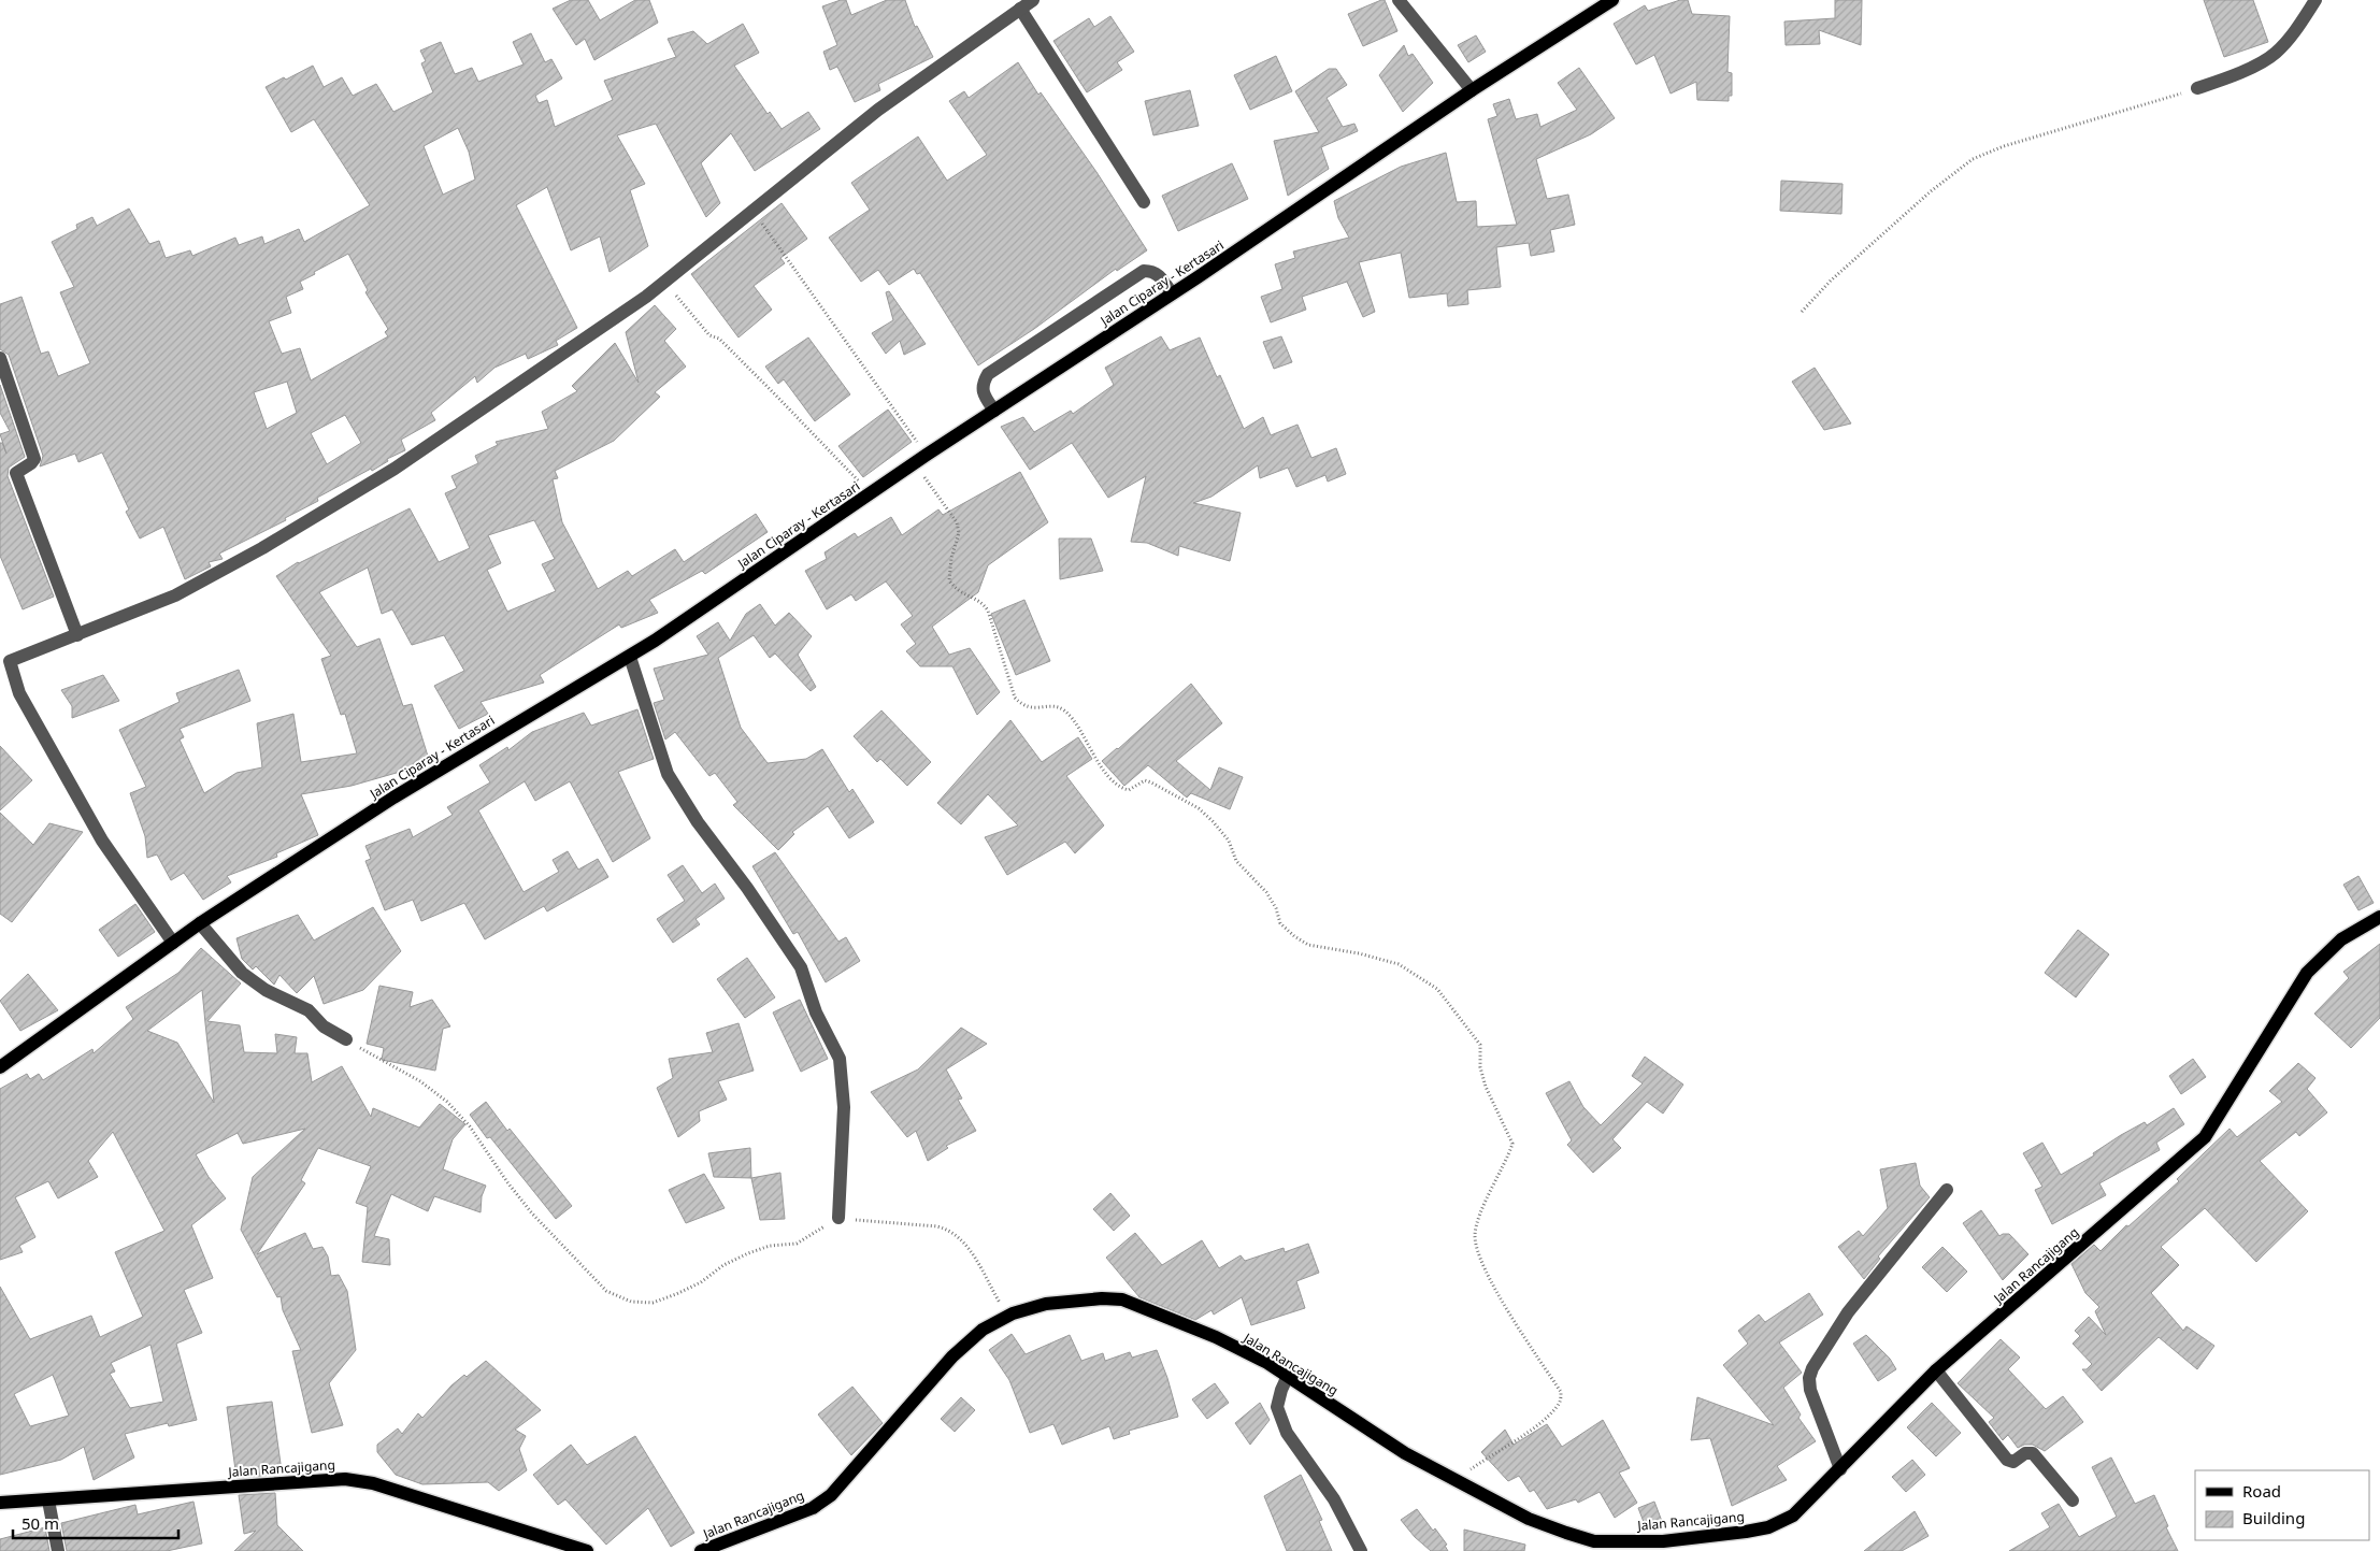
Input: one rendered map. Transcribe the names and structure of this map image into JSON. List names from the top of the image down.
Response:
{
  "streets": {
    "main road": ["Jalan Ciparay - Kertasari", "Jalan Rancajigang"]
  },
  "legend": ["Road", "Building"],
  "scale_bar": "50 m"
}
